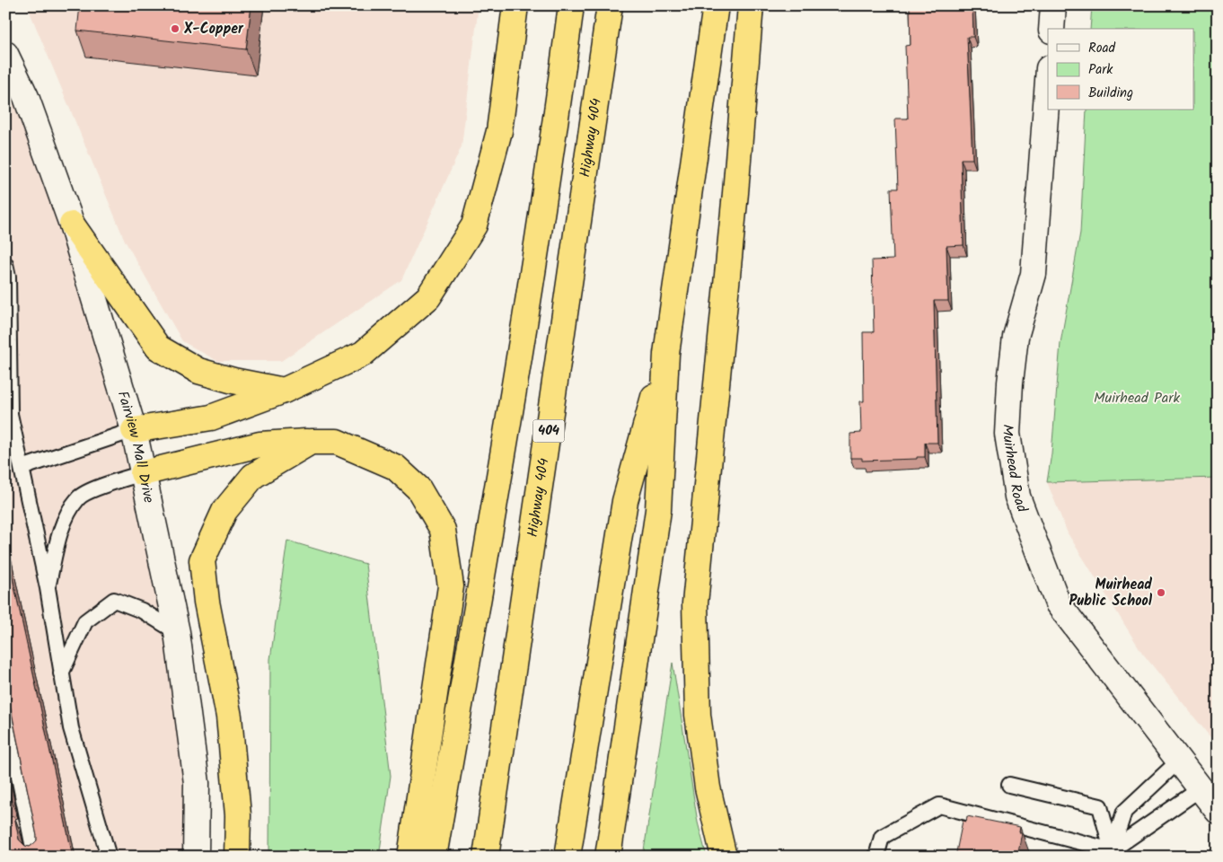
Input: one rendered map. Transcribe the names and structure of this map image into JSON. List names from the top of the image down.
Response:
{
  "streets": {
    "highway": ["Highway 404", "404"],
    "street": ["Fairview Mall Drive", "Muirhead Road"]
  },
  "parks": ["Muirhead Park"],
  "places": ["X-Copper", "Muirhead Public School"],
  "legend": ["Road", "Park", "Building"]
}
